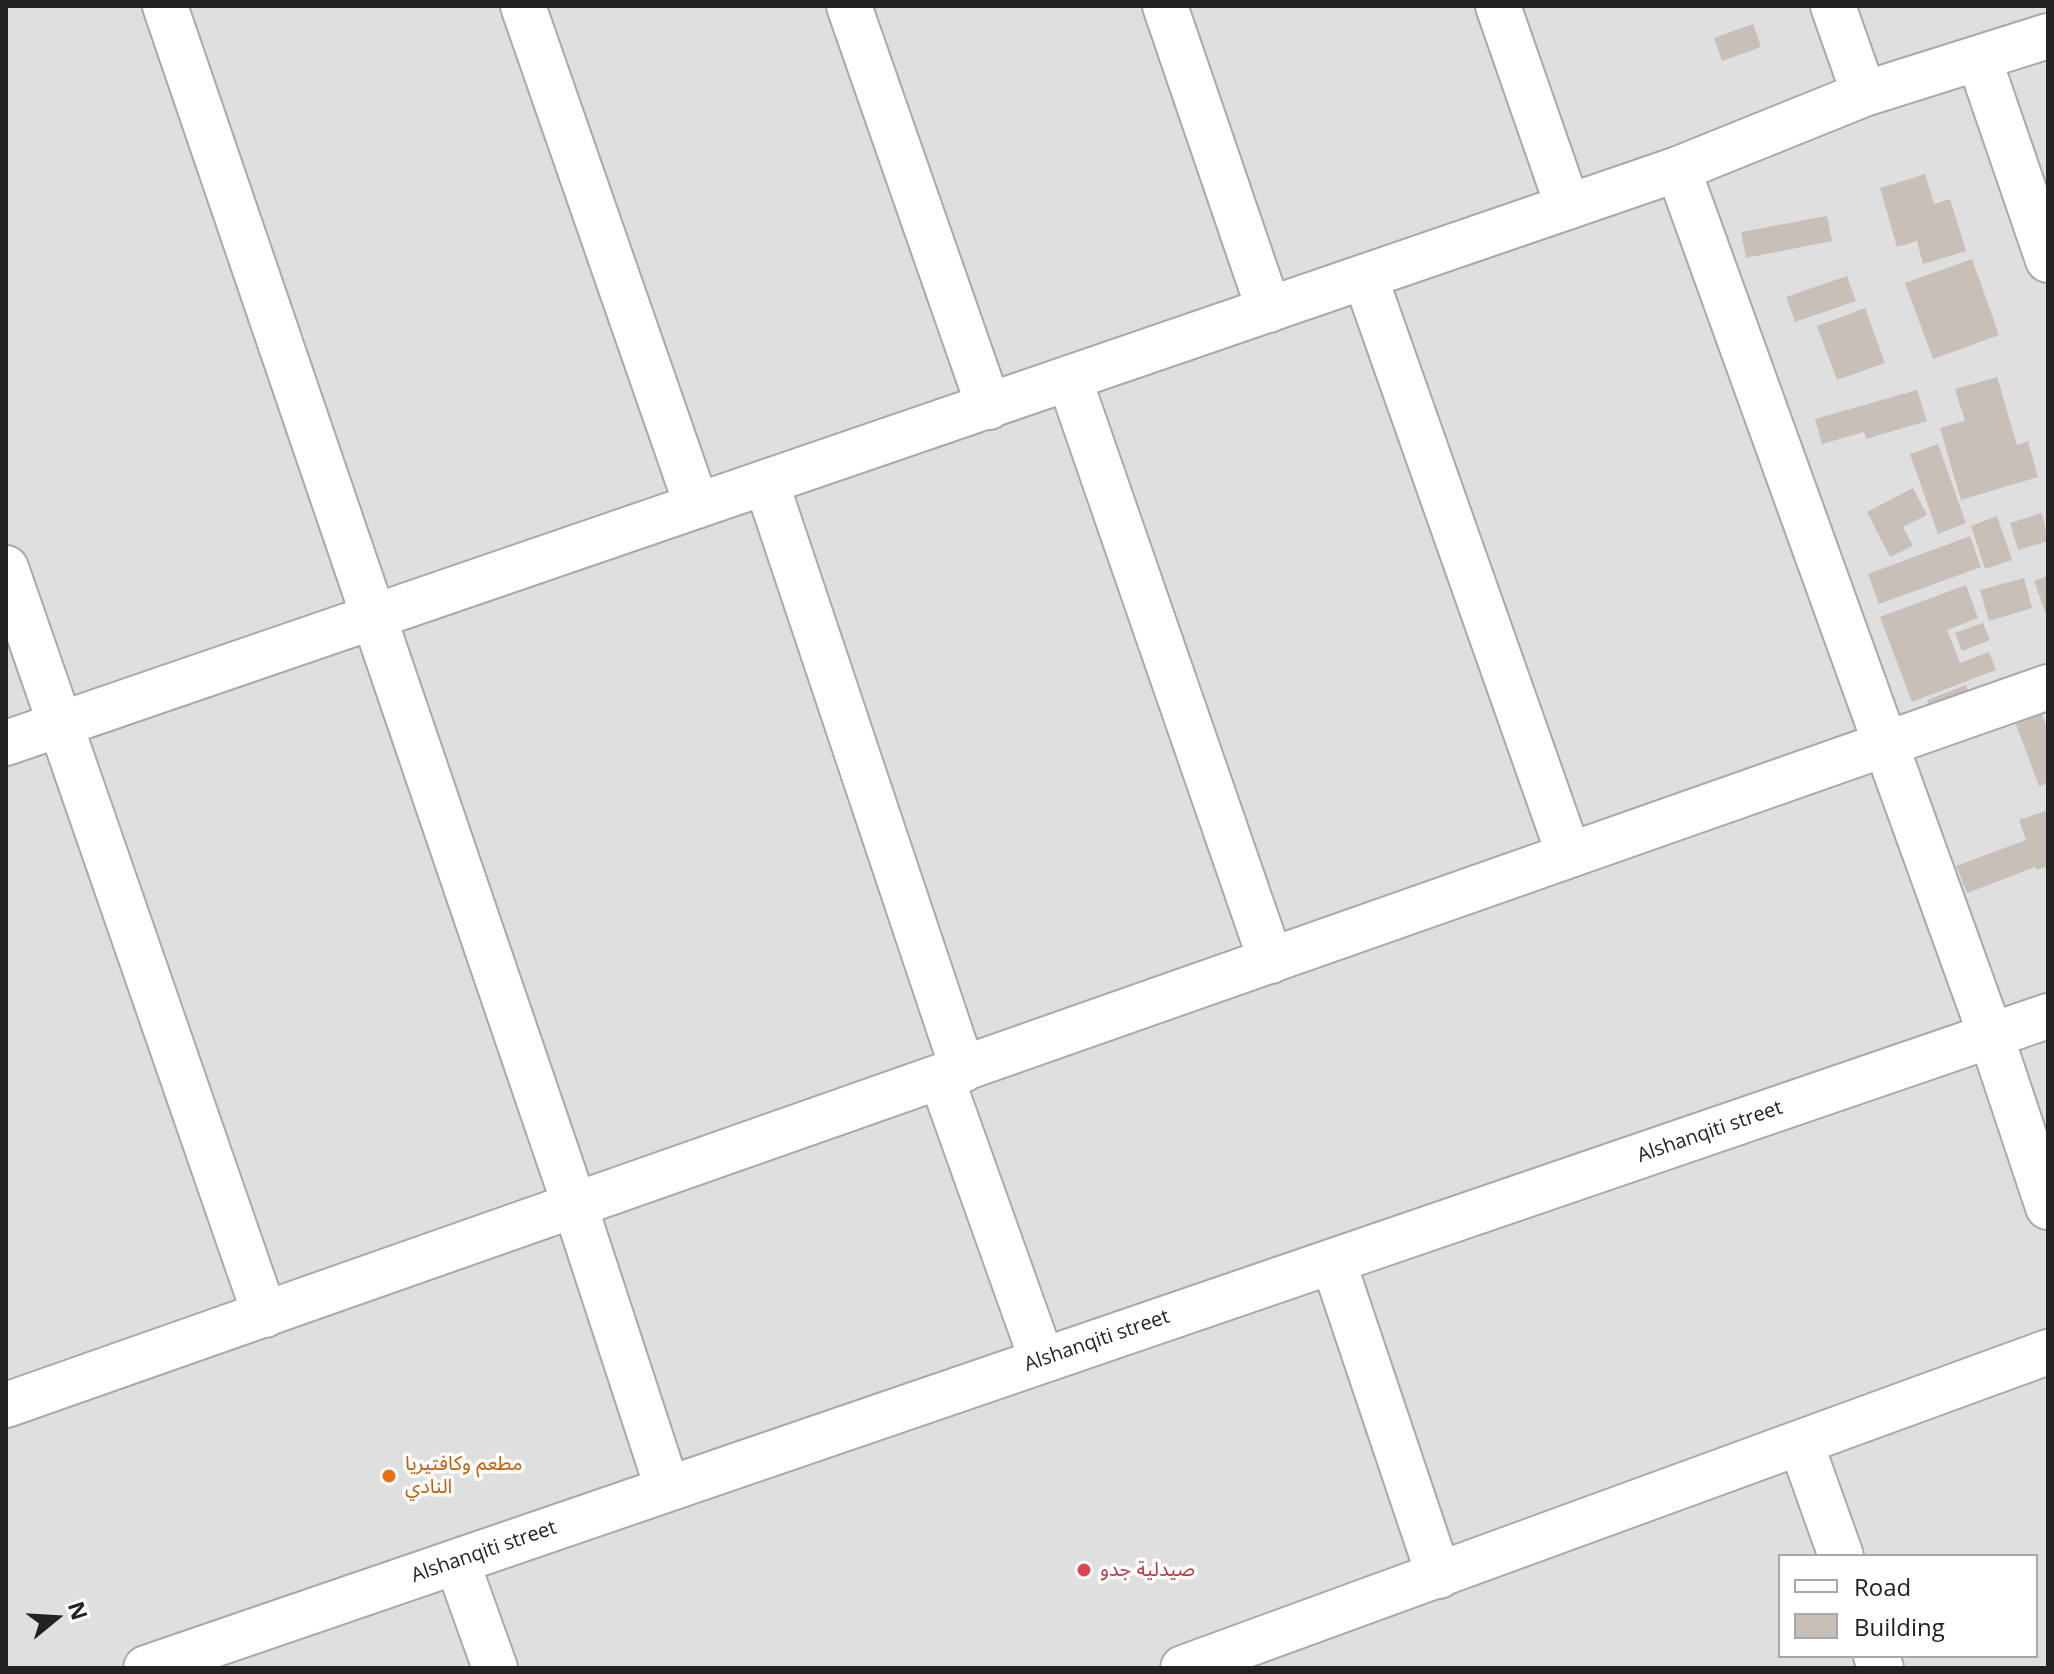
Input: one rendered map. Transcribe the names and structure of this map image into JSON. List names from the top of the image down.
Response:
{
  "streets": {
    "street": ["Alshanqiti street"]
  },
  "places": ["مطعم وكافتيريا النادي", "صيدلية جدو"],
  "legend": ["Road", "Building"],
  "north": "right"
}
